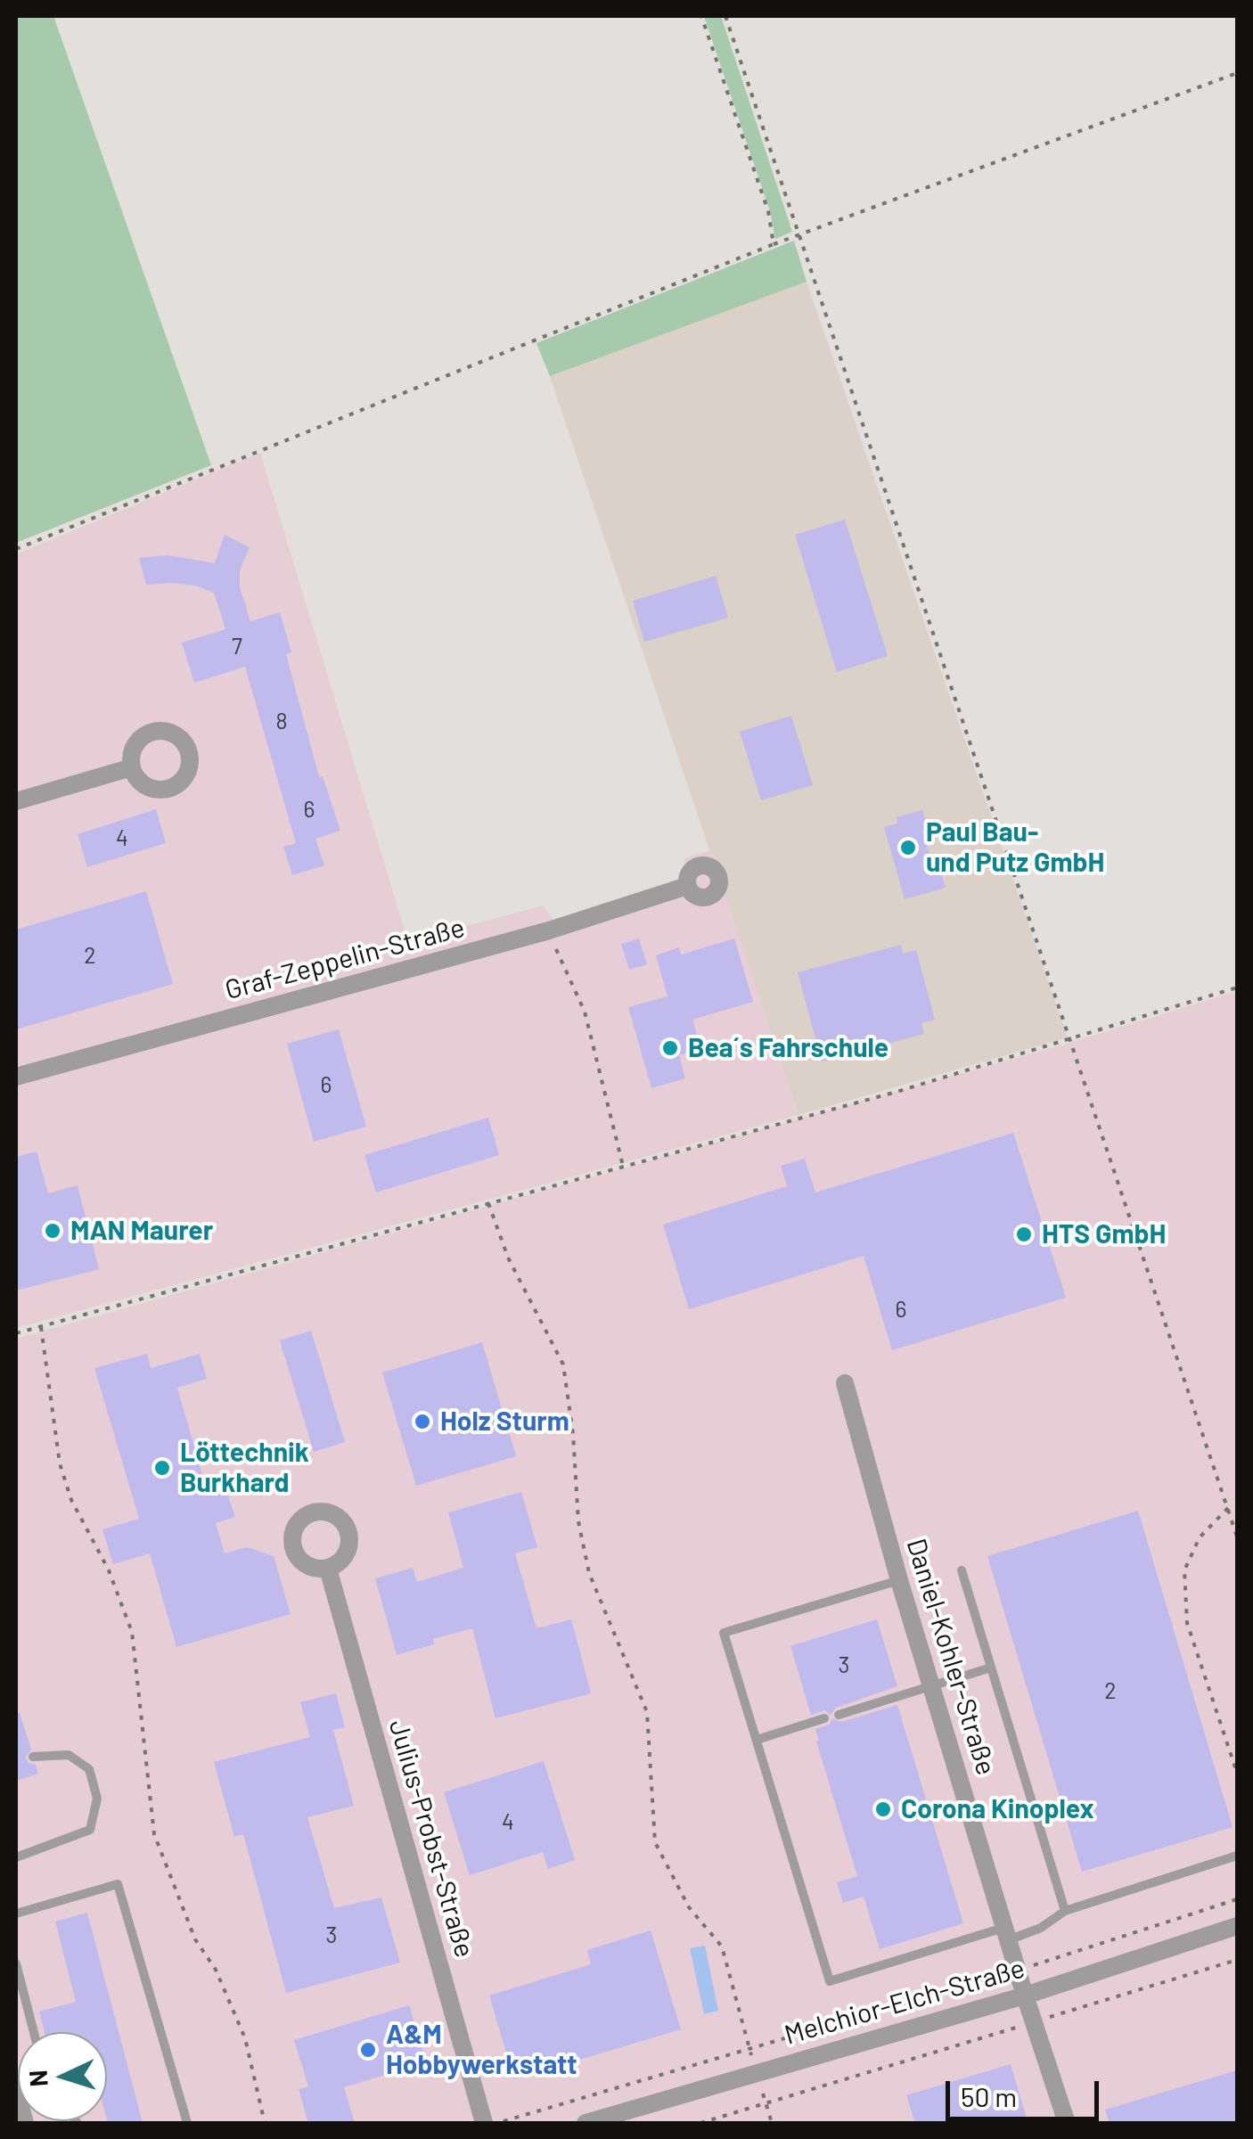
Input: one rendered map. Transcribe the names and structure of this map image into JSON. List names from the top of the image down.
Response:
{
  "streets": {
    "street": [
      "Graf-Zeppelin-Straße",
      "Daniel-Kohler-Straße",
      "Julius-Probst-Straße",
      "Melchior-Elch-Straße"
    ]
  },
  "crossings": [
    ["Daniel-Kohler-Straße", "Melchior-Elch-Straße"]
  ],
  "places": [
    "Paul Bau- und Putz GmbH",
    "Bea´s Fahrschule",
    "MAN Maurer",
    "HTS GmbH",
    "Holz Sturm",
    "Löttechnik Burkhard",
    "Corona Kinoplex",
    "A&M Hobbywerkstatt"
  ],
  "house_numbers": [
    "7",
    "8",
    "6",
    "4",
    "2",
    "6",
    "6",
    "3",
    "2",
    "4",
    "3"
  ],
  "scale_bar": "50 m",
  "north": "left"
}
